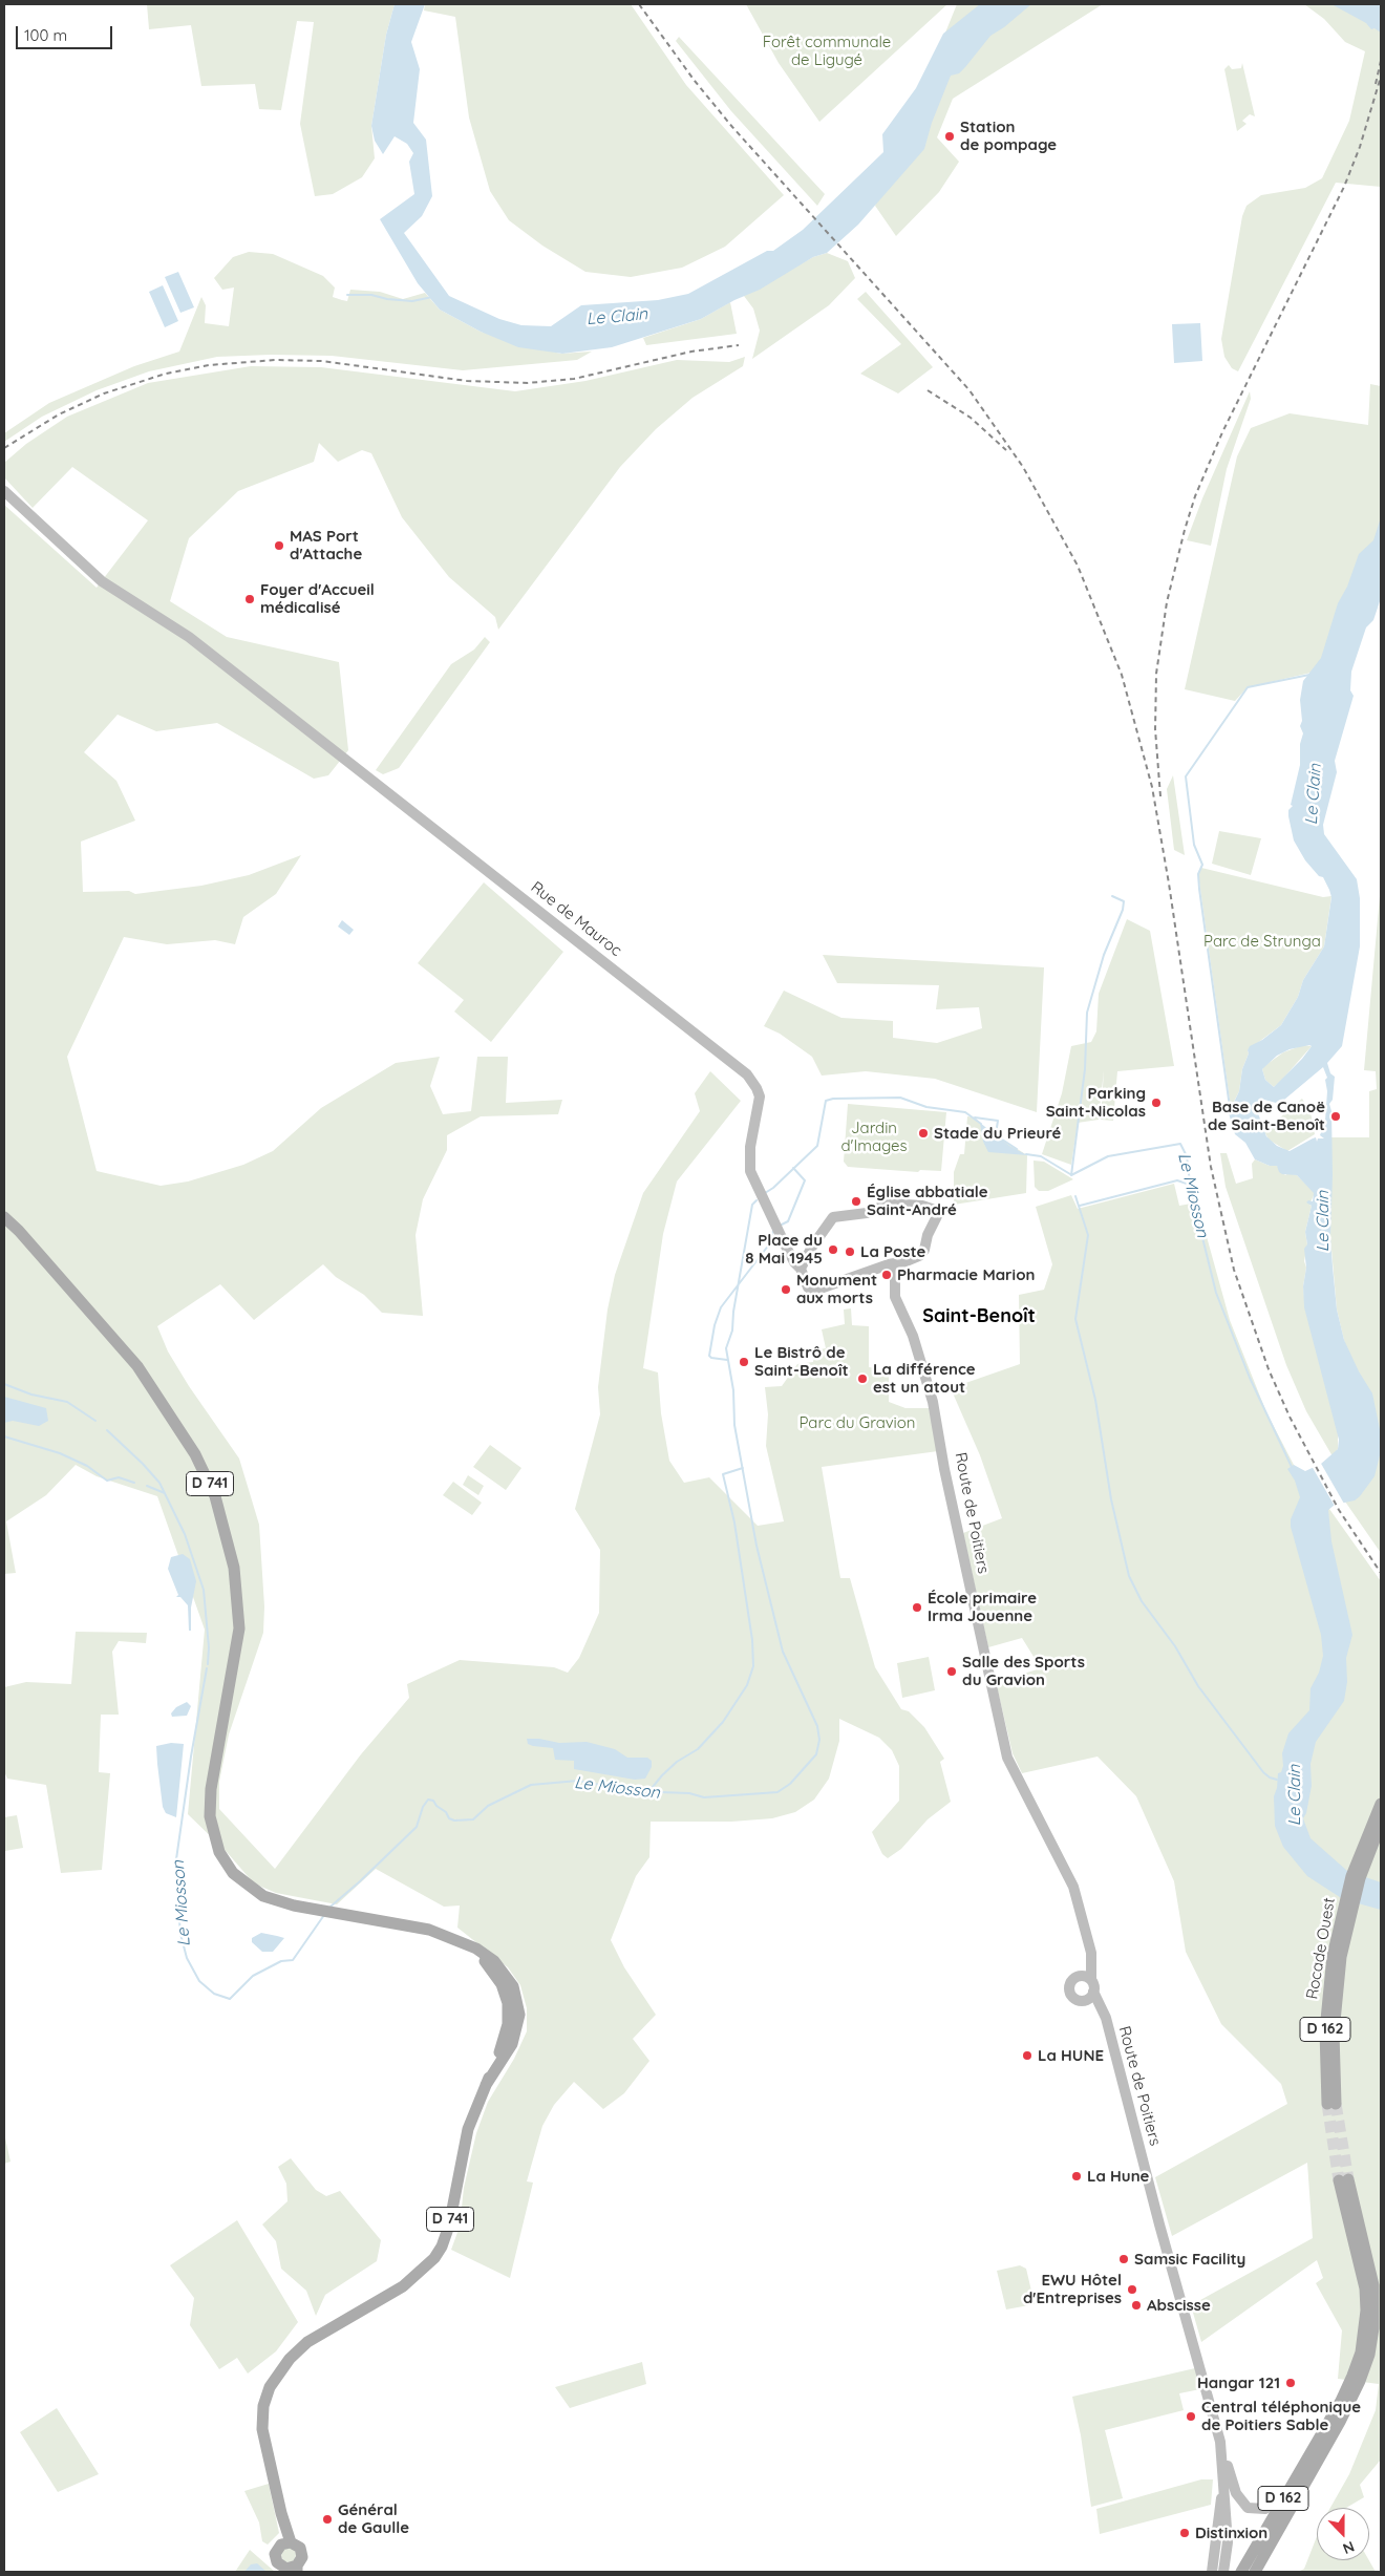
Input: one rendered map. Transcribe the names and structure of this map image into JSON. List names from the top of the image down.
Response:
{
  "streets": {
    "main road": ["D 741", "Rocade Ouest", "D 162"],
    "street": ["Rue de Mauroc", "Route de Poitiers"]
  },
  "crossings": [
    ["Rue de Mauroc", "Route de Poitiers"]
  ],
  "districts": ["Saint-Benoît"],
  "water": ["Le Clain", "Le Miosson"],
  "parks": [
    "Forêt communale de Ligugé",
    "Parc de Strunga",
    "Jardin d'Images",
    "Parc du Gravion"
  ],
  "places": [
    "Station de pompage",
    "MAS Port d'Attache",
    "Foyer d'Accueil médicalisé",
    "Parking Saint-Nicolas",
    "Base de Canoë de Saint-Benoît",
    "Stade du Prieuré",
    "Église abbatiale Saint-André",
    "Place du 8 Mai 1945",
    "La Poste",
    "Pharmacie Marion",
    "Monument aux morts",
    "Le Bistrô de Saint-Benoît",
    "La différence est un atout",
    "École primaire Irma Jouenne",
    "Salle des Sports du Gravion",
    "La HUNE",
    "La Hune",
    "Samsic Facility",
    "EWU Hôtel d'Entreprises",
    "Abscisse",
    "Hangar 121",
    "Central téléphonique de Poitiers Sable",
    "Général de Gaulle",
    "Distinxion"
  ],
  "scale_bar": "100 m",
  "north": "bottom"
}
